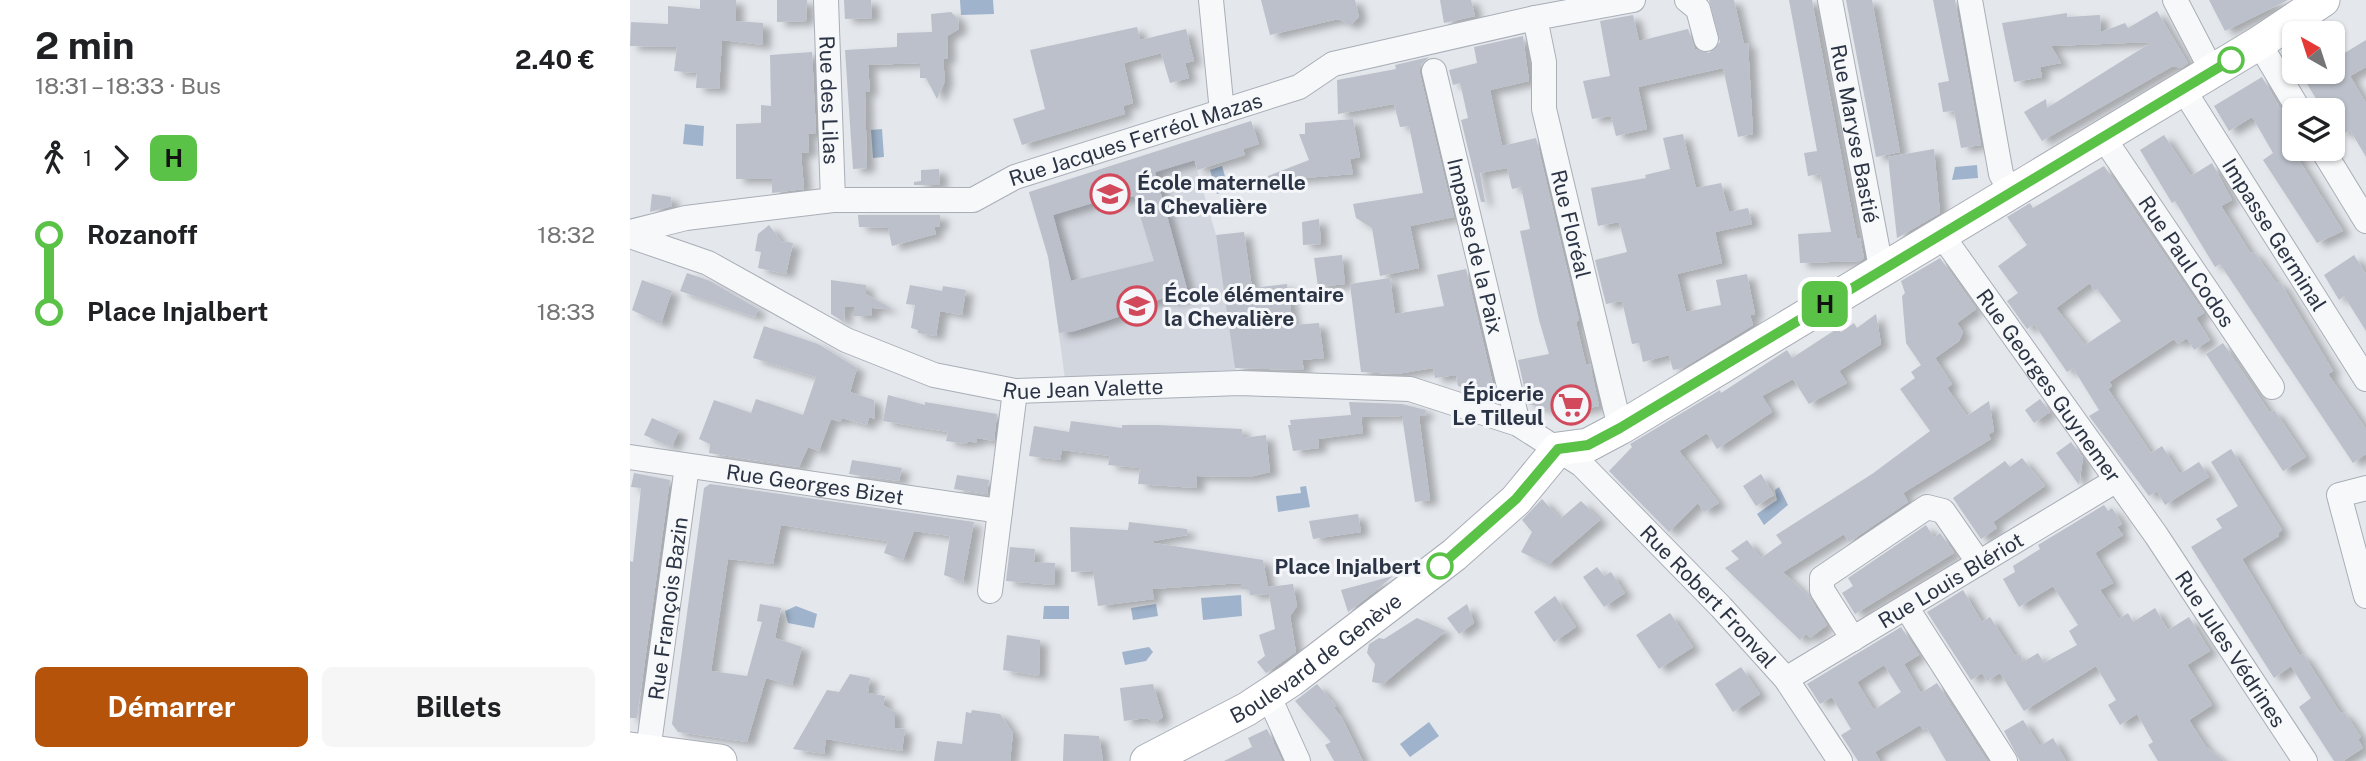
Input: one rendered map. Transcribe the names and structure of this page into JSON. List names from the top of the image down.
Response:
{
  "streets": {
    "street": [
      "Rue des Lilas",
      "Rue Maryse Bastié",
      "Rue Jacques Ferréol Mazas",
      "Rue Floréal",
      "Impasse Germinal",
      "Impasse de la Paix",
      "Rue Paul Codos",
      "Rue Georges Guynemer",
      "Rue Jean Valette",
      "Rue Georges Bizet",
      "Rue Louis Blériot",
      "Rue Robert Fronval",
      "Rue François Bazin",
      "Rue Jules Védrines",
      "Boulevard de Genève"
    ]
  },
  "crossings": [
    ["Rue des Lilas", "Rue Jacques Ferréol Mazas"],
    ["Rue Jacques Ferréol Mazas", "Rue Floréal"],
    ["Rue Jacques Ferréol Mazas", "Rue Jean Valette"],
    ["Impasse de la Paix", "Rue Jean Valette"],
    ["Rue Georges Guynemer", "Rue Louis Blériot"],
    ["Rue Georges Guynemer", "Rue Jules Védrines"],
    ["Rue Jean Valette", "Rue Robert Fronval"],
    ["Rue Jean Valette", "Boulevard de Genève"],
    ["Rue Georges Bizet", "Rue François Bazin"],
    ["Rue Louis Blériot", "Rue Robert Fronval"],
    ["Rue Robert Fronval", "Boulevard de Genève"]
  ],
  "places": {
    "school or university": ["École maternelle la Chevalière", "École élémentaire la Chevalière"],
    "supermarket": ["Épicerie Le Tilleul"],
    "other": ["Place Injalbert"]
  },
  "lines": ["bus line H"],
  "north": "top left",
  "page": {
    "heading": ["2 min", "18:31 – 18:33 · Bus", "2.40 €"],
    "on_map": "H",
    "legs": ["1", "H"],
    "list": [
      {
        "name": "Rozanoff",
        "value": "18:32"
      },
      {
        "name": "Place Injalbert",
        "value": "18:33"
      }
    ],
    "buttons": ["Démarrer", "Billets"]
  }
}
